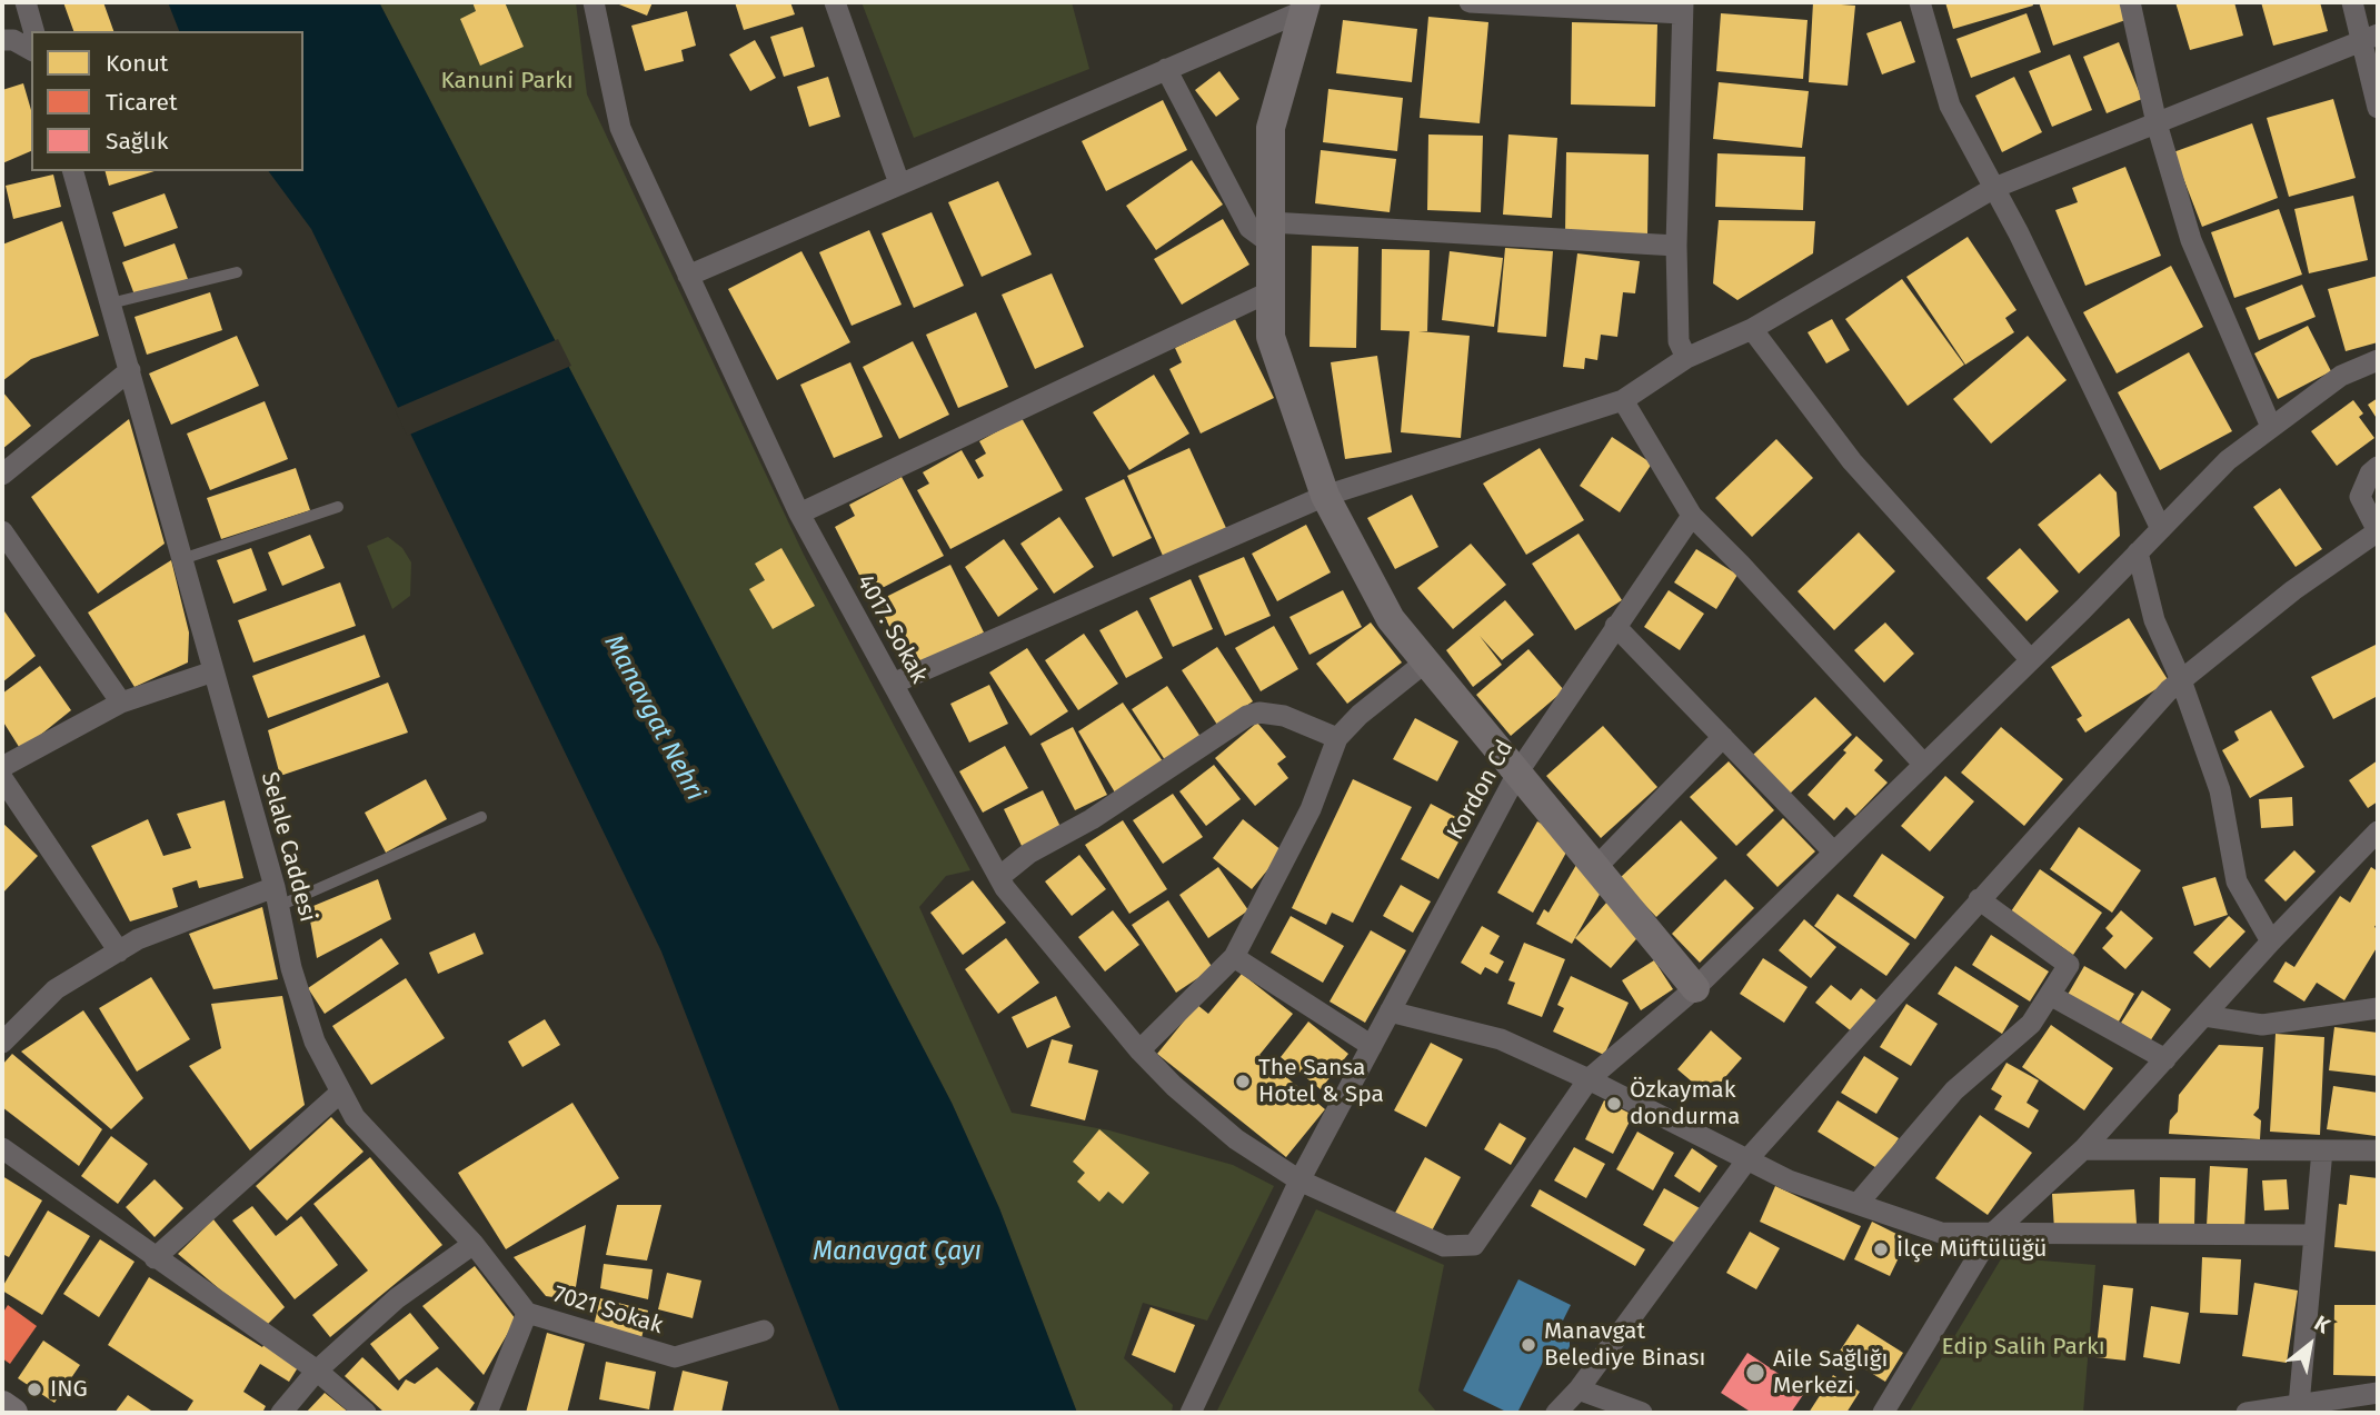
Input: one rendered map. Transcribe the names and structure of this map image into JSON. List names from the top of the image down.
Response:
{
  "streets": {
    "street": [
      "4017. Sokak",
      "Kordon Cd",
      "Selale Caddesi",
      "7021 Sokak"
    ]
  },
  "crossings": [
    ["4017. Sokak", "Kordon Cd"],
    ["Selale Caddesi", "7021 Sokak"]
  ],
  "water": ["Manavgat Nehri", "Manavgat Çayı"],
  "parks": ["Kanuni Parkı", "Edip Salih Parkı"],
  "places": [
    "The Sansa Hotel & Spa",
    "Özkaymak dondurma",
    "İlçe Müftülüğü",
    "Manavgat Belediye Binası",
    "Aile Sağlığı Merkezi",
    "ING"
  ],
  "legend": ["Konut", "Ticaret", "Sağlık"],
  "north": "top right"
}
